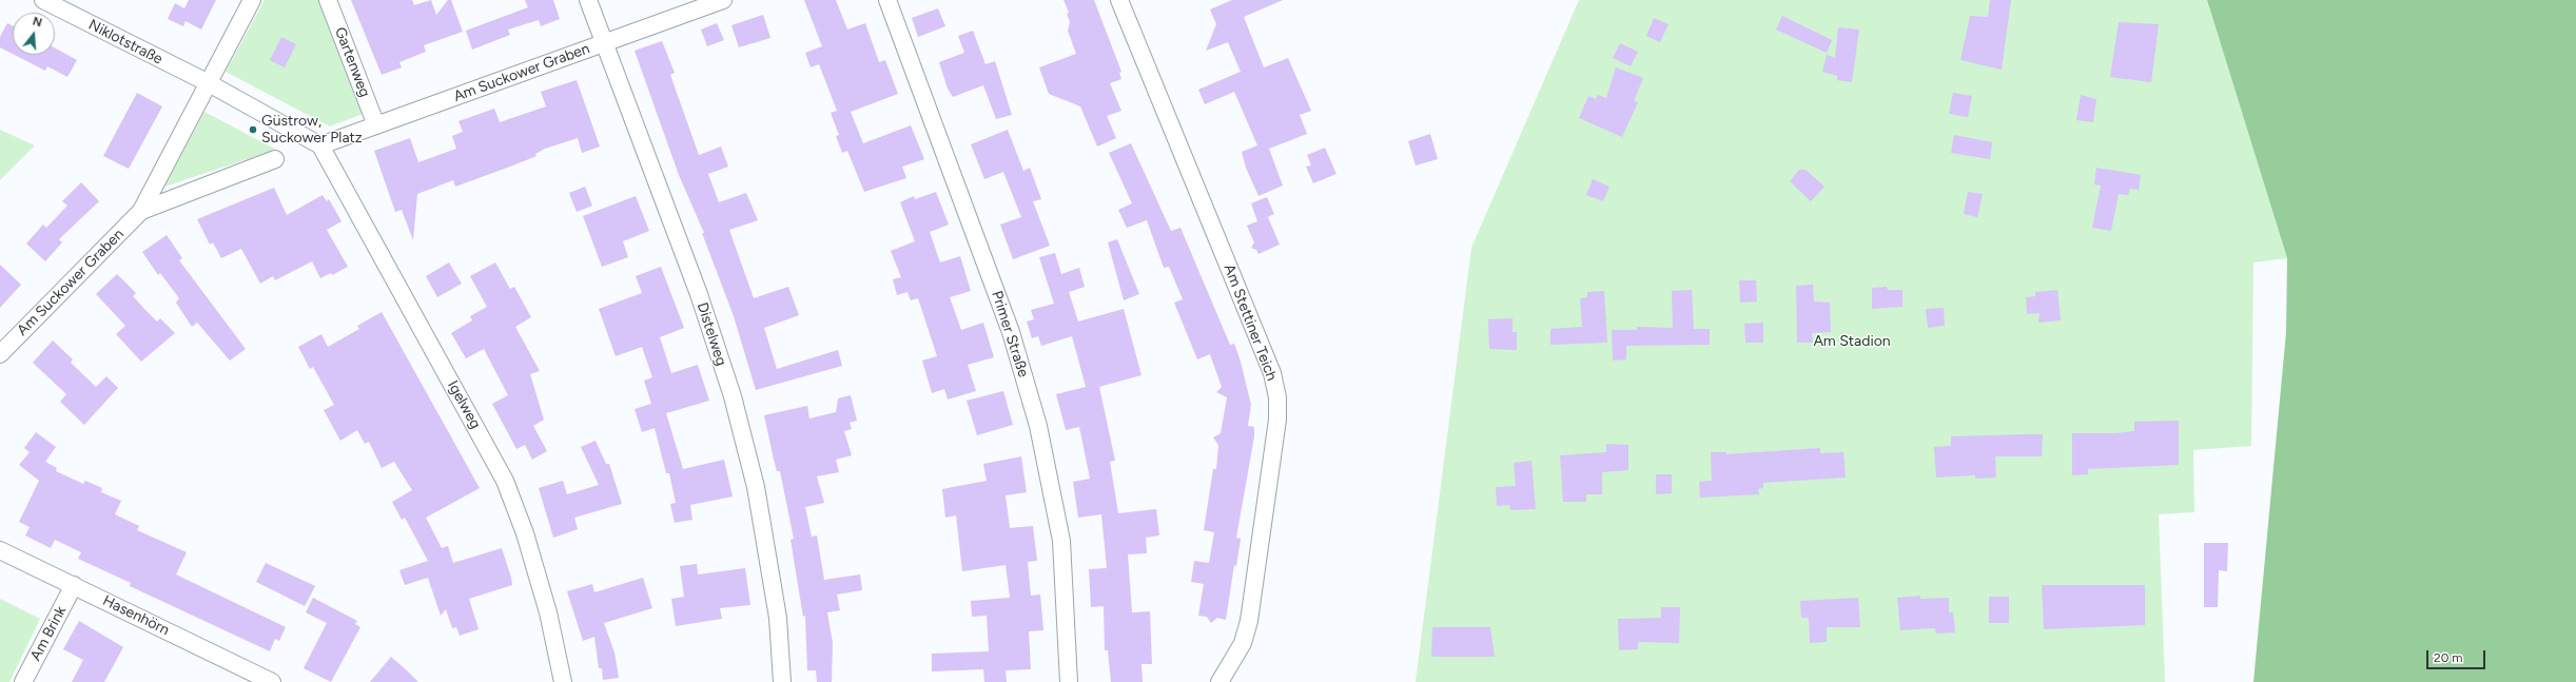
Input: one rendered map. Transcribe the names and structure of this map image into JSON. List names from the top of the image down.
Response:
{
  "streets": {
    "street": [
      "Niklotstraße",
      "Gartenweg",
      "Am Suckower Graben",
      "Am Stettiner Teich",
      "Distelweg",
      "Primer Straße",
      "Igelweg",
      "Hasenhörn",
      "Am Brink"
    ]
  },
  "crossings": [
    ["Niklotstraße", "Am Suckower Graben"],
    ["Niklotstraße", "Igelweg"],
    ["Gartenweg", "Am Suckower Graben"],
    ["Am Suckower Graben", "Distelweg"],
    ["Am Suckower Graben", "Igelweg"],
    ["Hasenhörn", "Am Brink"]
  ],
  "parks": ["Am Stadion"],
  "places": ["Güstrow, Suckower Platz"],
  "scale_bar": "20 m",
  "north": "top"
}
